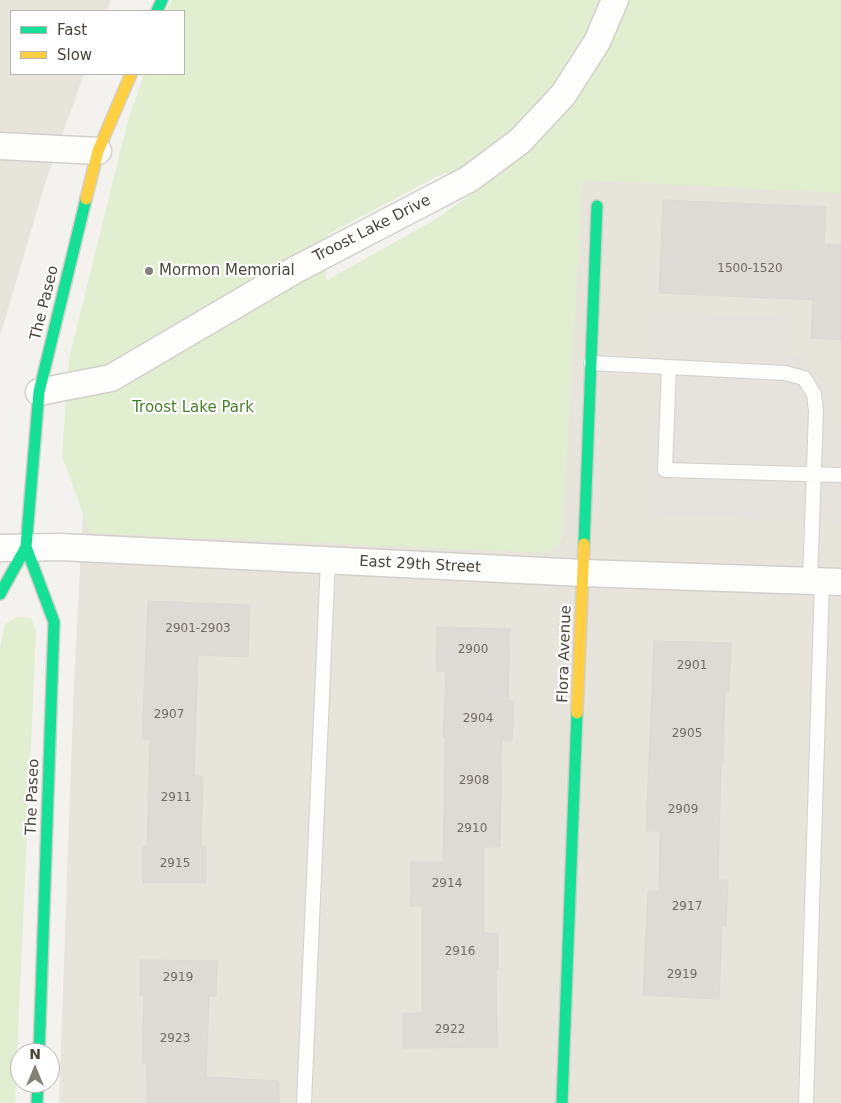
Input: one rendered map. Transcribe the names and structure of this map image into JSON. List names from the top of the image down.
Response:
{
  "streets": {
    "main road": ["The Paseo", "Flora Avenue"],
    "street": ["Troost Lake Drive", "East 29th Street"]
  },
  "crossings": [
    ["Troost Lake Drive", "The Paseo"],
    ["The Paseo", "East 29th Street"],
    ["East 29th Street", "Flora Avenue"]
  ],
  "parks": ["Troost Lake Park"],
  "places": ["Mormon Memorial"],
  "house_numbers": [
    "1500-1520",
    "2901-2903",
    "2900",
    "2901",
    "2907",
    "2904",
    "2905",
    "2908",
    "2911",
    "2909",
    "2910",
    "2915",
    "2914",
    "2917",
    "2916",
    "2919",
    "2919",
    "2922",
    "2923"
  ],
  "legend": ["Fast", "Slow"],
  "north": "top"
}
